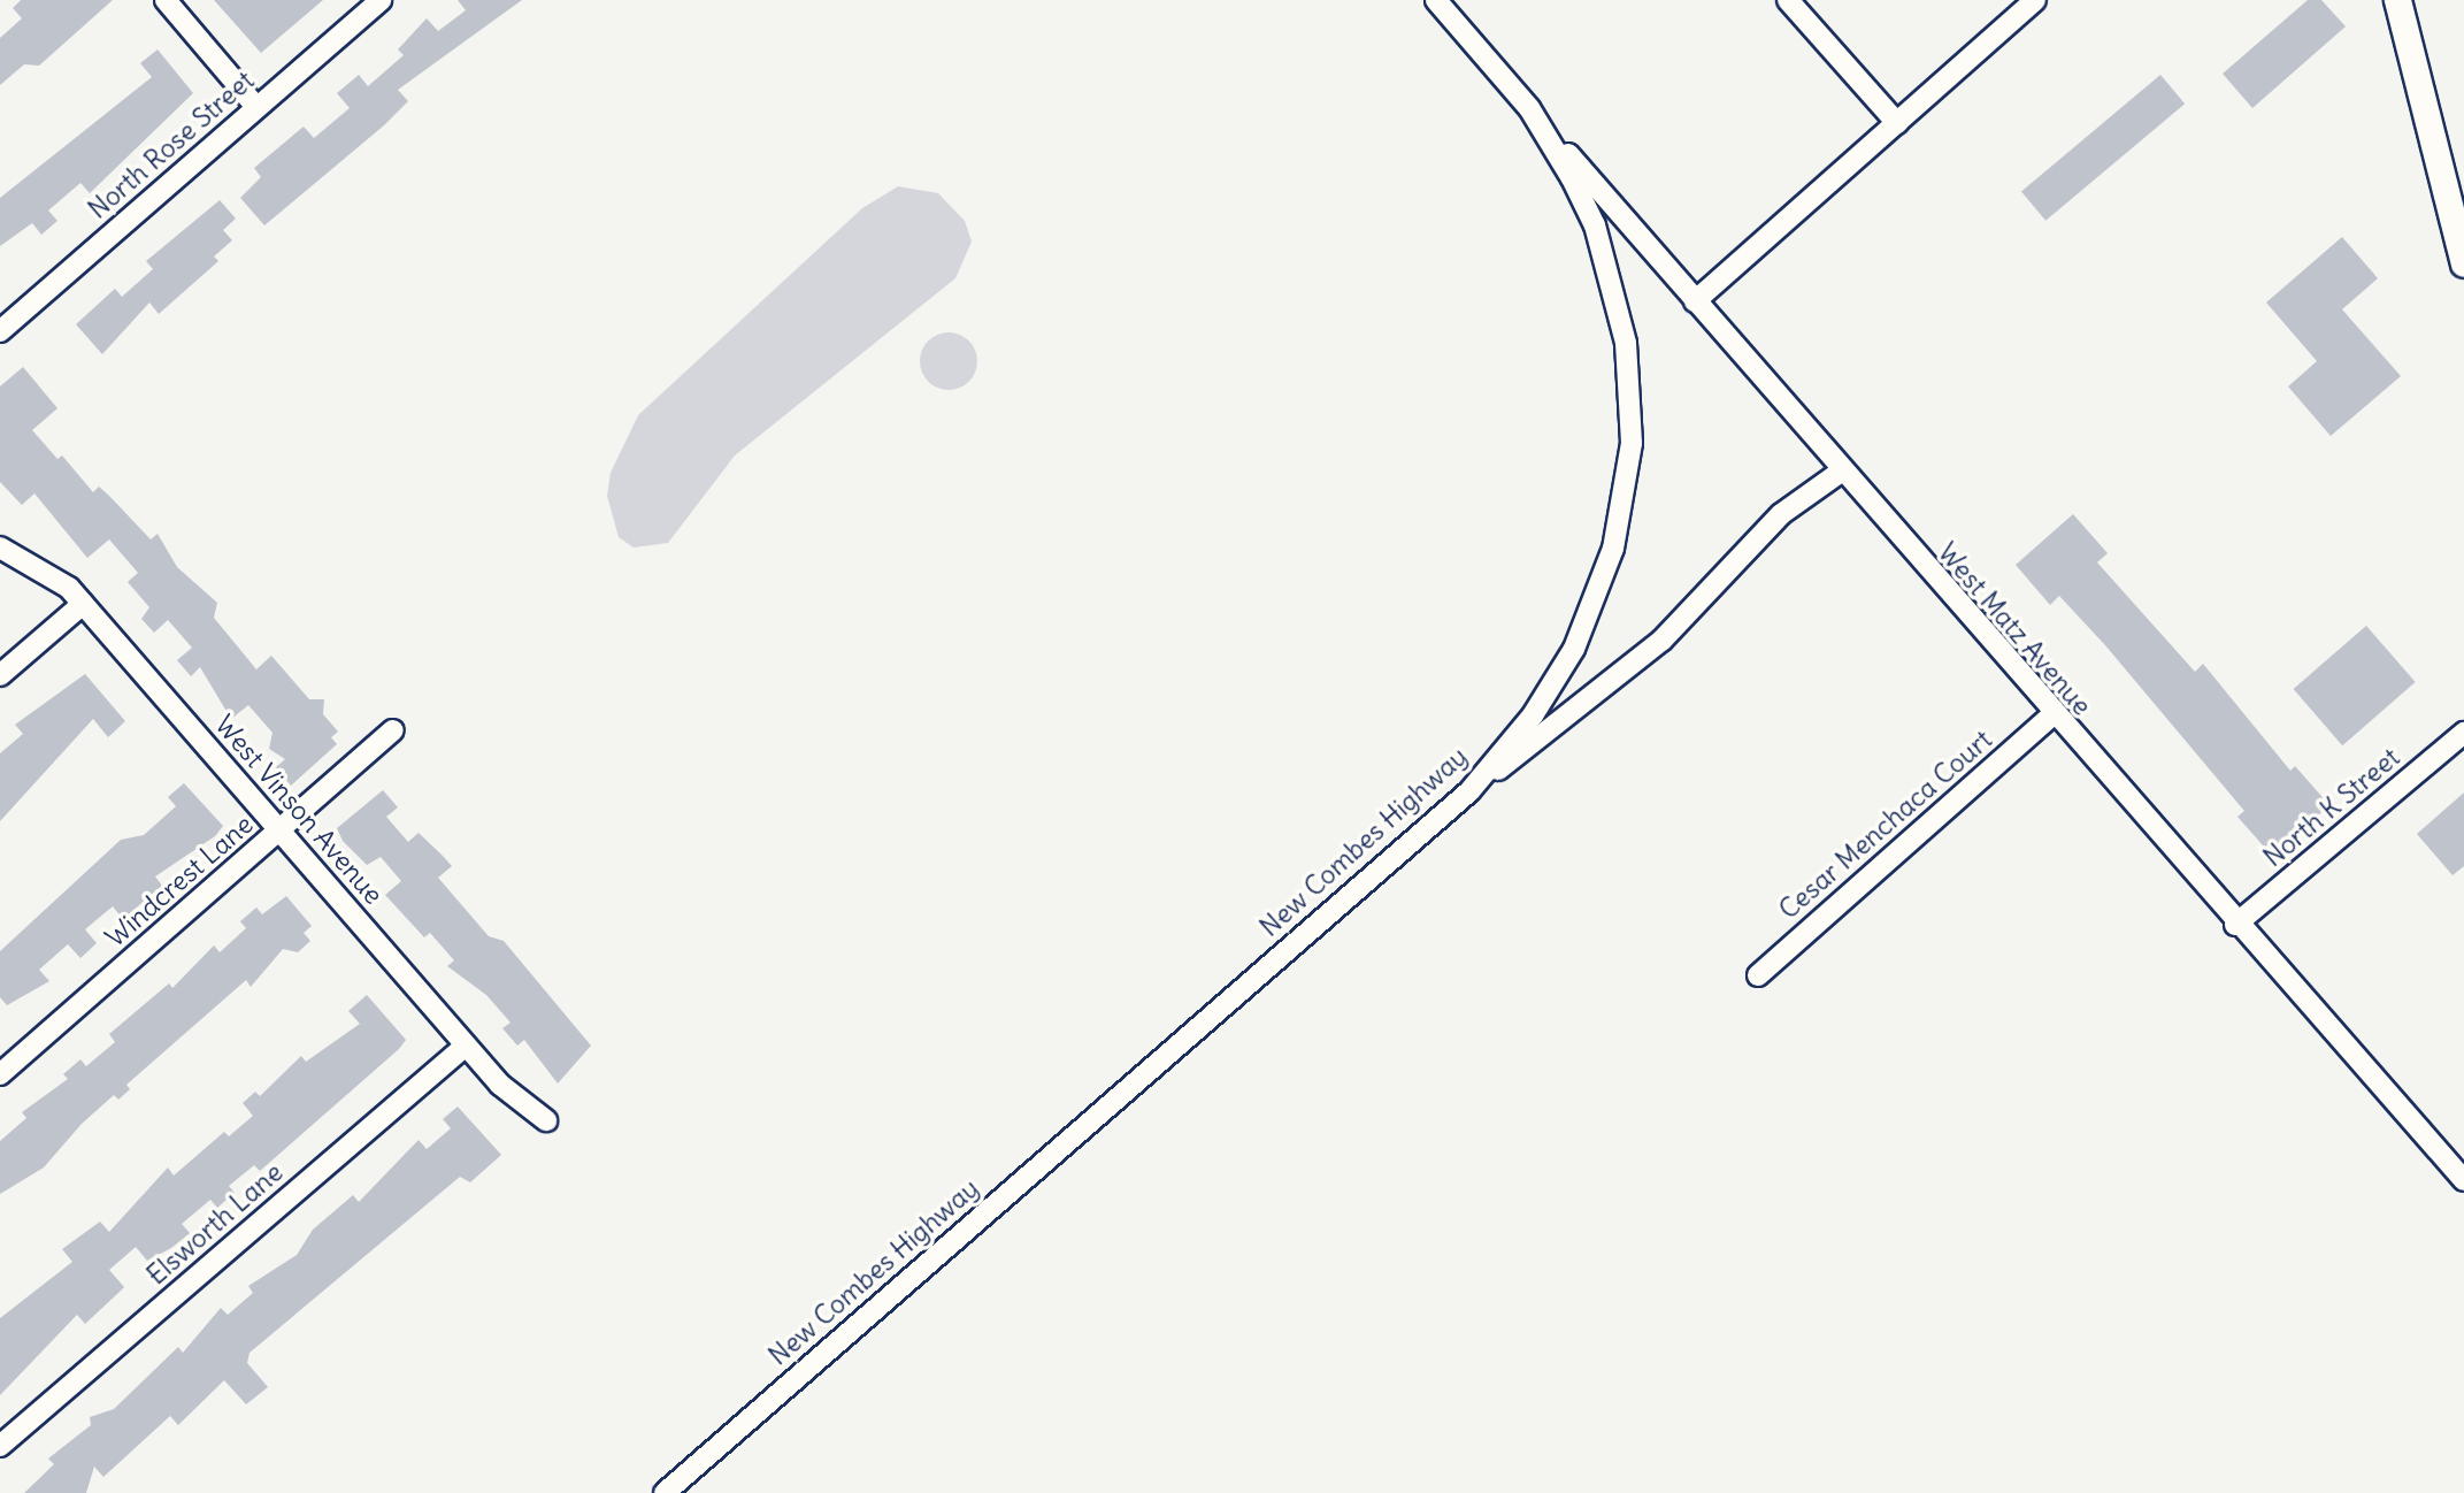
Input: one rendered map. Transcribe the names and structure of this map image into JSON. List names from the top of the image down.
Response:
{
  "streets": {
    "street": [
      "North Rose Street",
      "West Matz Avenue",
      "North K Street",
      "West Vinson Avenue",
      "Cesar Menchaca Court",
      "New Combes Highway",
      "Windcrest Lane",
      "Elsworth Lane"
    ]
  },
  "crossings": [
    ["West Matz Avenue", "North K Street"],
    ["West Matz Avenue", "Cesar Menchaca Court"],
    ["West Matz Avenue", "New Combes Highway"],
    ["West Vinson Avenue", "Windcrest Lane"],
    ["West Vinson Avenue", "Elsworth Lane"]
  ]
}
